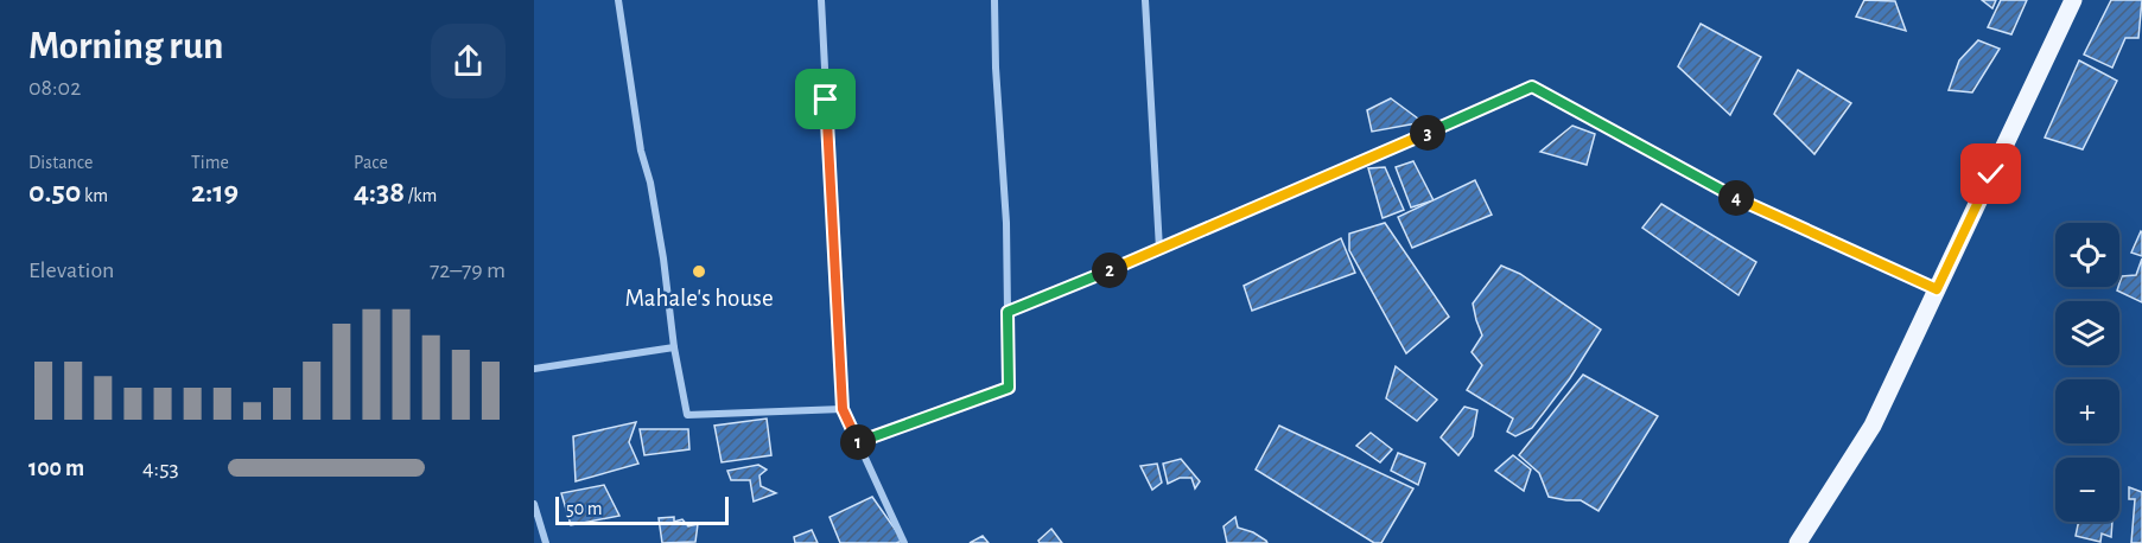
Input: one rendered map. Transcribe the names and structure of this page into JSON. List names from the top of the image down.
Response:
{
  "places": ["Mahale's house"],
  "scale_bar": "50 m",
  "page": {
    "heading": ["Morning run", "08:02"],
    "pins": [
      "3",
      "4",
      "2",
      "1"
    ],
    "stats": [
      ["Distance", "0.50 km"],
      ["Time", "2:19"],
      ["Pace", "4:38 /km"]
    ],
    "map_buttons": ["+", "−"],
    "chart": ["Elevation", "72–79 m"],
    "list": [
      {
        "name": "100 m",
        "note": "4:53"
      }
    ],
    "scale": "50 m"
  }
}
